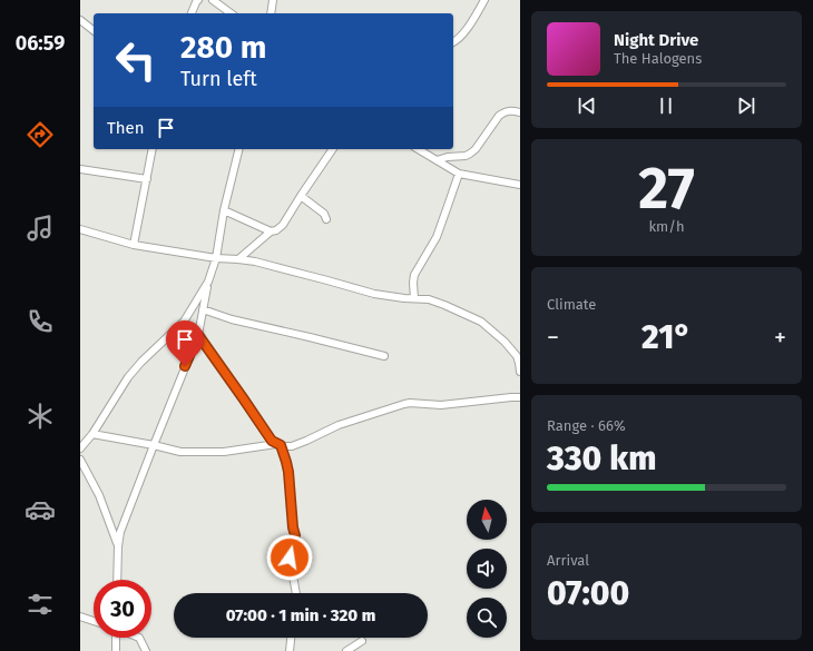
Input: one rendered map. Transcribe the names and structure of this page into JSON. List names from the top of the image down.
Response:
{
  "north": "top",
  "page": {
    "tabs": "06:59",
    "turn": ["280 m", "Turn left"],
    "song": ["Night Drive", "The Halogens"],
    "then": "Then",
    "tile": [
      ["27", "km/h"],
      "Climate",
      ["Range · 66%", "330 km"],
      ["Arrival", "07:00"]
    ],
    "heat": ["−", "21°", "+"],
    "limit": "30",
    "trip": "07:00 · 1 min · 320 m"
  }
}
